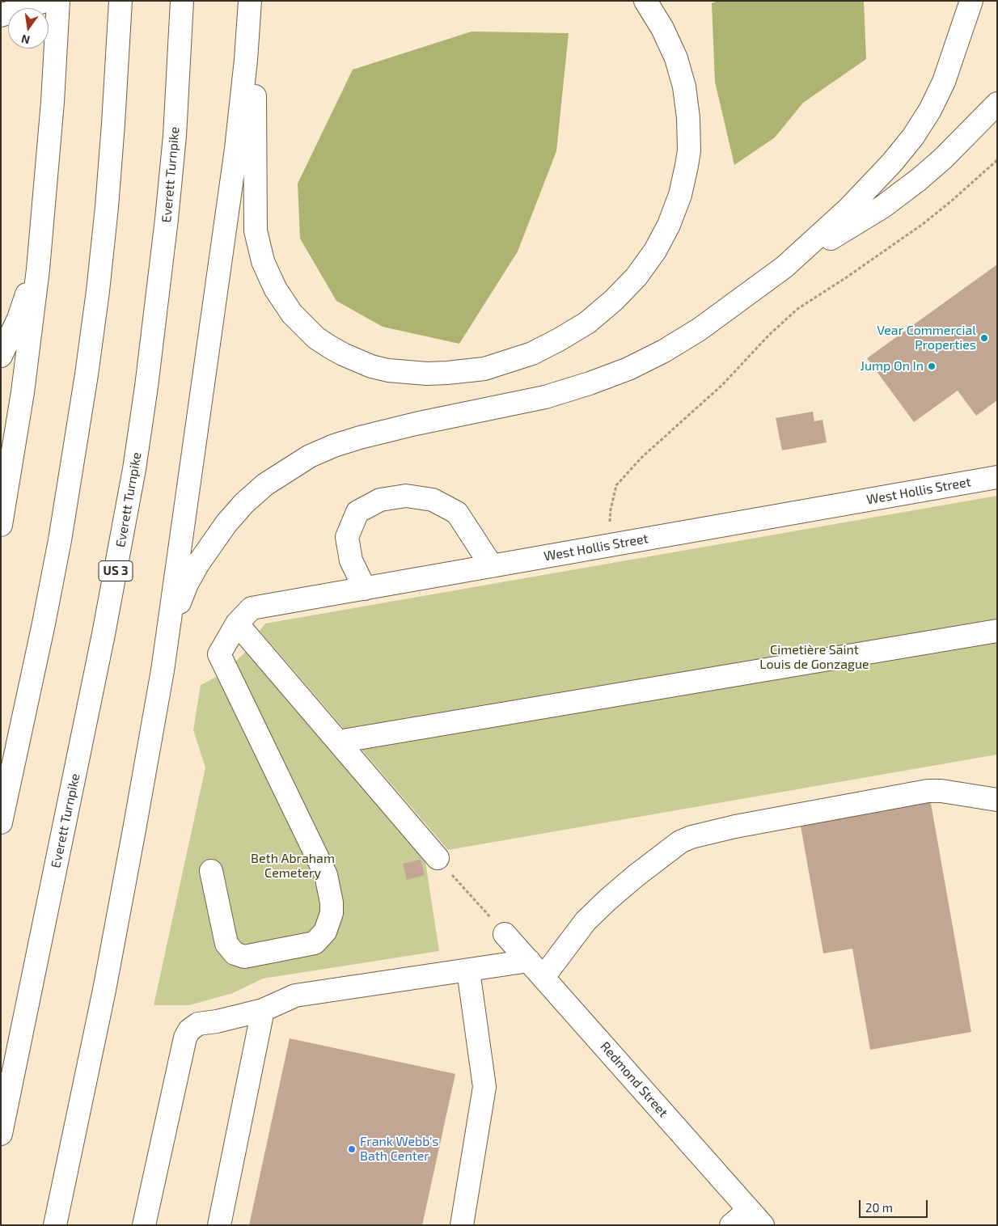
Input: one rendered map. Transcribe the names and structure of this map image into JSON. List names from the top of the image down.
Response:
{
  "streets": {
    "main road": [
      "Everett Turnpike",
      "West Hollis Street",
      "US 3",
      "Redmond Street"
    ]
  },
  "parks": ["Cimetière Saint Louis de Gonzague", "Beth Abraham Cemetery"],
  "places": ["Vear Commercial Properties", "Jump On In", "Frank Webb's Bath Center"],
  "scale_bar": "20 m",
  "north": "bottom"
}
